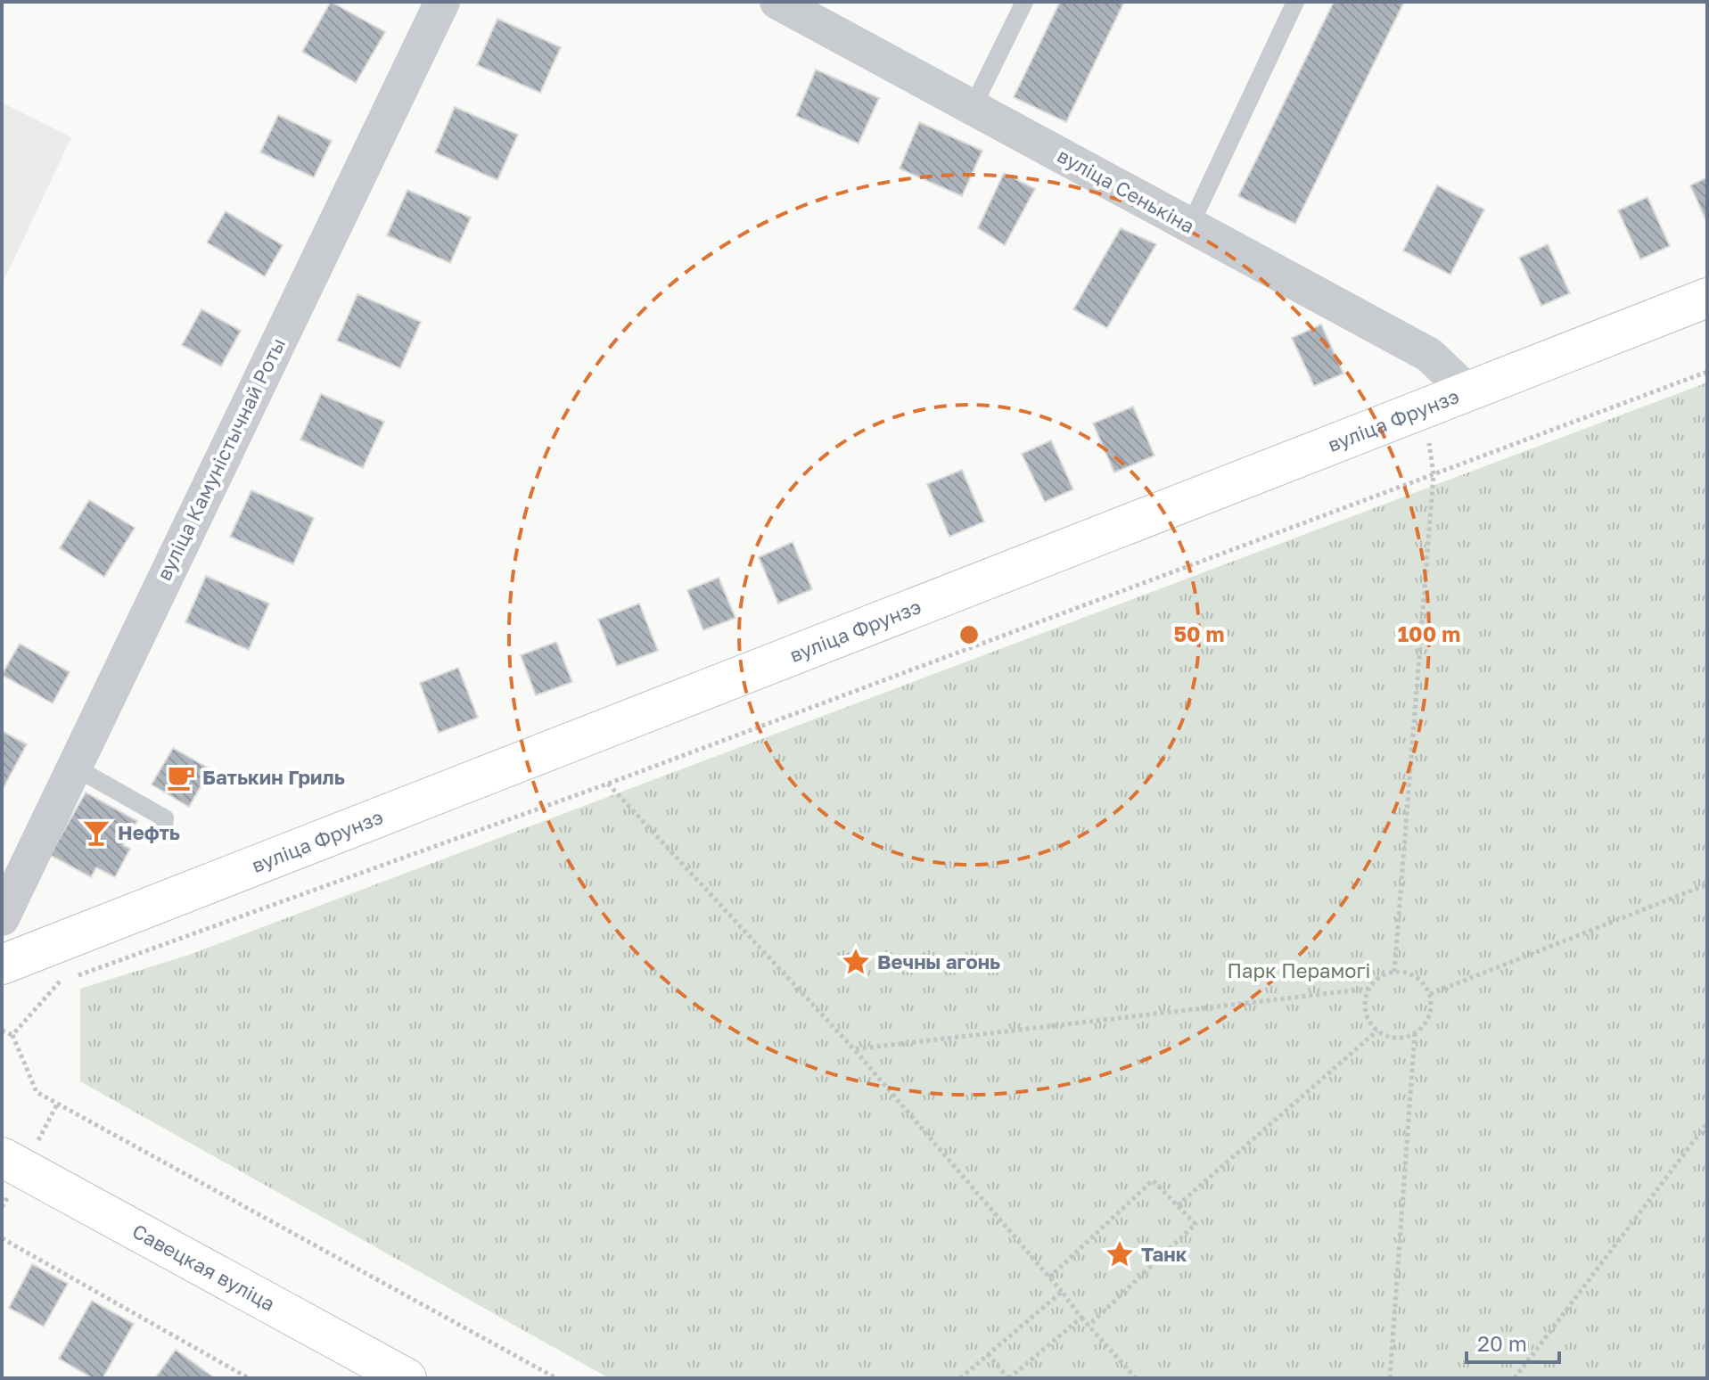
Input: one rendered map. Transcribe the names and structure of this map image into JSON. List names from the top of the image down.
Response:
{
  "streets": {
    "street": [
      "вуліца Сенькіна",
      "вуліца Фрунзэ",
      "вуліца Камуністычнай Роты",
      "Савецкая вуліца"
    ]
  },
  "crossings": [
    ["вуліца Сенькіна", "вуліца Фрунзэ"]
  ],
  "parks": ["Парк Перамогі"],
  "places": {
    "cafe": ["Батькин Гриль"],
    "bar": ["Нефть"],
    "place": ["Вечны агонь", "Танк"]
  },
  "scale_bar": "20 m",
  "rings": ["50 m", "100 m"]
}
